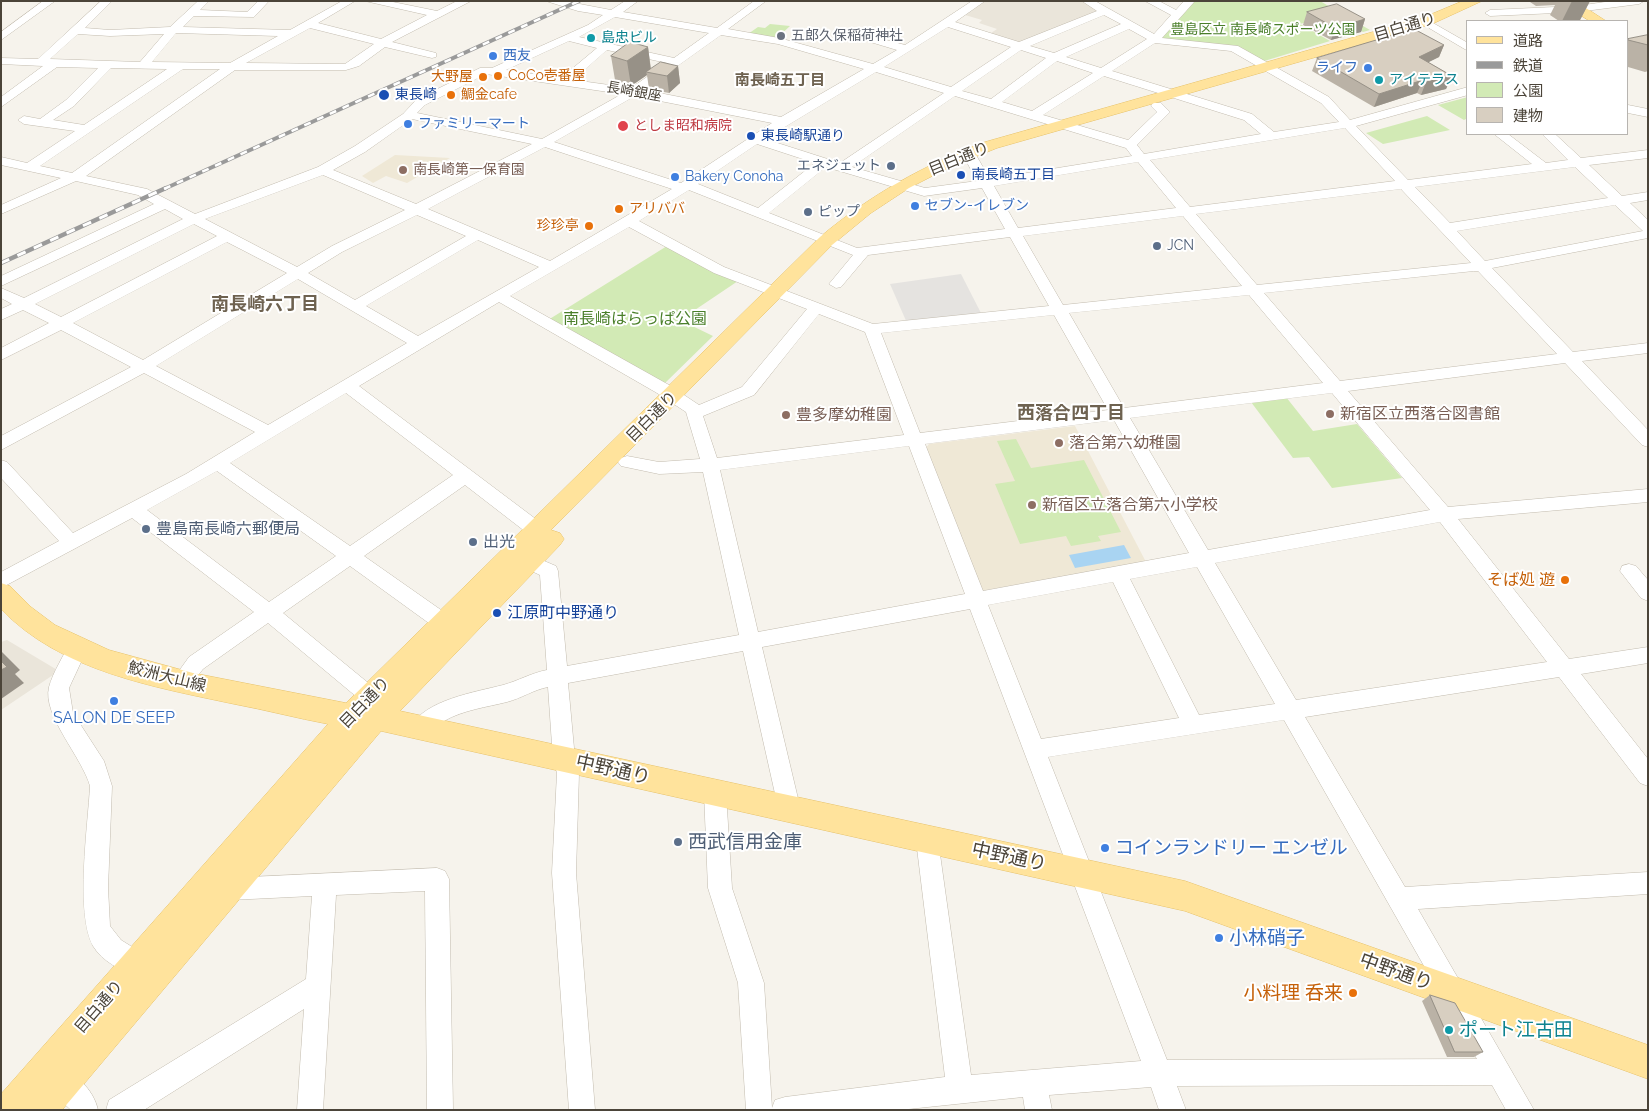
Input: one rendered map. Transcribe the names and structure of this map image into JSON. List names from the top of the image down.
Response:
{
  "streets": {
    "main road": ["目白通り", "鮫洲大山線", "中野通り"],
    "street": ["長崎銀座"]
  },
  "crossings": [
    ["目白通り", "鮫洲大山線"],
    ["目白通り", "中野通り"],
    ["鮫洲大山線", "中野通り"]
  ],
  "districts": ["南長崎五丁目", "南長崎六丁目", "西落合四丁目"],
  "parks": ["豊島区立 南長崎スポーツ公園", "南長崎はらっぱ公園"],
  "places": [
    "五郎久保稲荷神社",
    "島忠ビル",
    "西友",
    "ライフ",
    "CoCo壱番屋",
    "大野屋",
    "アイテラス",
    "東長崎",
    "鯛金cafe",
    "ファミリーマート",
    "としま昭和病院",
    "東長崎駅通り",
    "エネジェット",
    "南長崎第一保育園",
    "南長崎五丁目",
    "Bakery Conoha",
    "セブン-イレブン",
    "アリババ",
    "ピップ",
    "珍珍亭",
    "JCN",
    "新宿区立西落合図書館",
    "豊多摩幼稚園",
    "落合第六幼稚園",
    "新宿区立落合第六小学校",
    "豊島南長崎六郵便局",
    "出光",
    "そば処 遊",
    "江原町中野通り",
    "SALON DE SEEP",
    "西武信用金庫",
    "コインランドリー エンゼル",
    "小林硝子",
    "小料理 呑来",
    "ポート江古田"
  ],
  "legend": [
    "道路",
    "鉄道",
    "公園",
    "建物"
  ]
}
